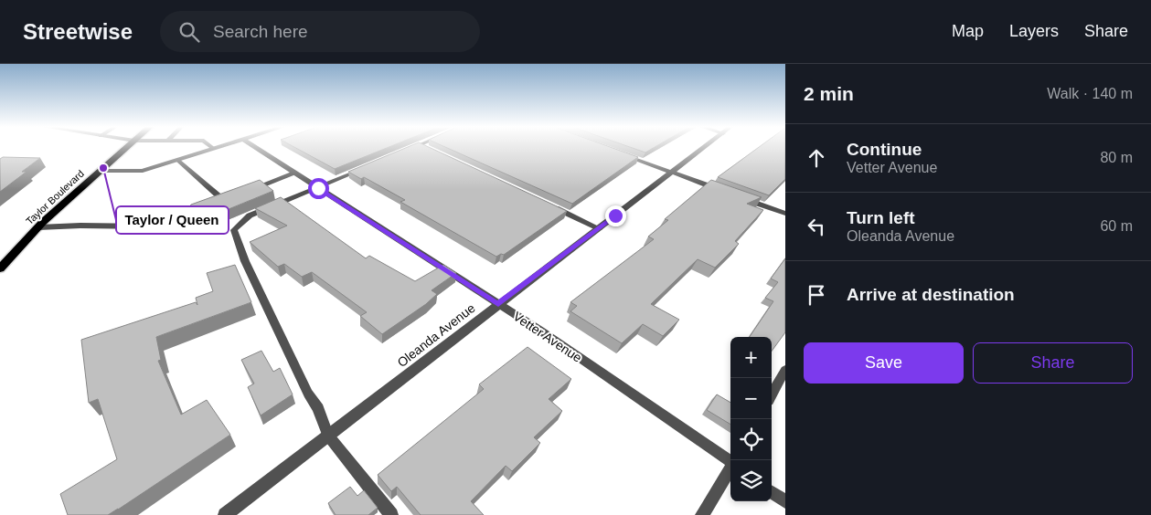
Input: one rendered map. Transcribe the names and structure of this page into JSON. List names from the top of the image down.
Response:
{
  "streets": {
    "main road": ["Taylor Boulevard"],
    "street": ["Oleanda Avenue", "Vetter Avenue"]
  },
  "crossings": [
    ["Oleanda Avenue", "Vetter Avenue"]
  ],
  "places": ["Taylor / Queen"],
  "page": {
    "header": "Streetwise",
    "search": "Search here",
    "nav": ["Map", "Layers", "Share"],
    "heading": ["2 min", "Walk · 140 m"],
    "list": [
      ["Continue", "Vetter Avenue", "80 m"],
      ["Turn left", "Oleanda Avenue", "60 m"],
      "Arrive at destination"
    ],
    "buttons": ["Save", "Share"],
    "map_buttons": ["+", "−"]
  }
}
